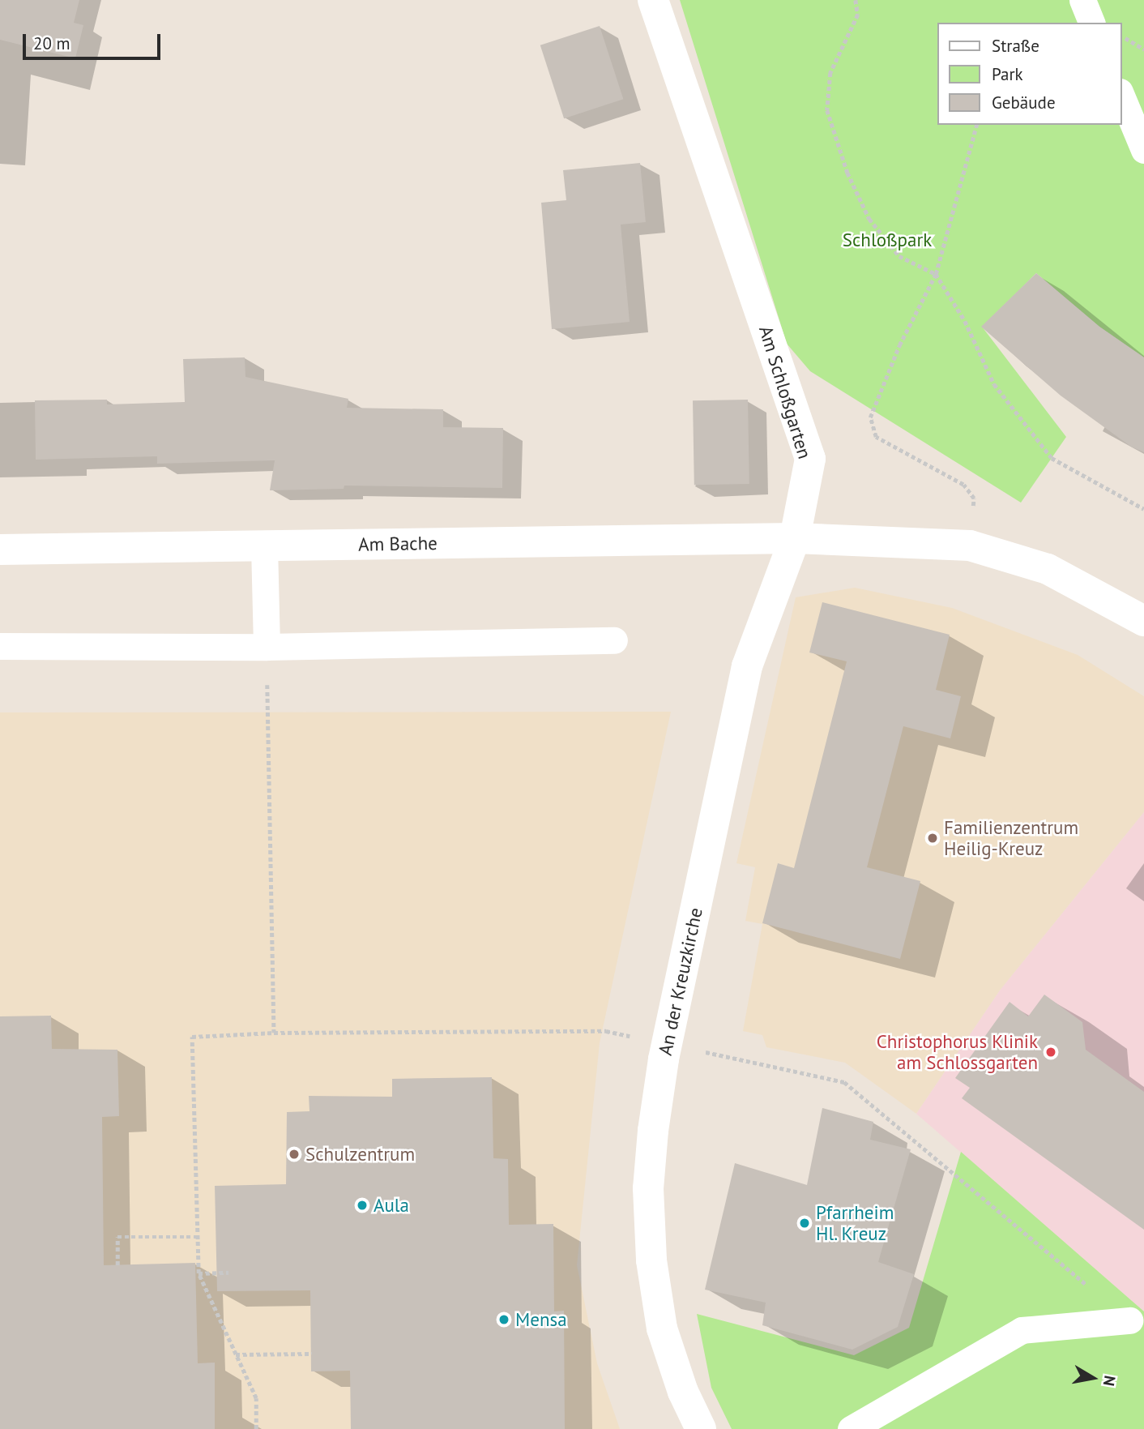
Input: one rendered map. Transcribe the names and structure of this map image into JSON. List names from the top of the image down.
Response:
{
  "streets": {
    "street": ["Am Schloßgarten", "Am Bache", "An der Kreuzkirche"]
  },
  "crossings": [
    ["Am Schloßgarten", "Am Bache"],
    ["Am Schloßgarten", "An der Kreuzkirche"],
    ["Am Bache", "An der Kreuzkirche"]
  ],
  "parks": ["Schloßpark"],
  "places": [
    "Familienzentrum Heilig-Kreuz",
    "Christophorus Klinik am Schlossgarten",
    "Schulzentrum",
    "Aula",
    "Pfarrheim Hl. Kreuz",
    "Mensa"
  ],
  "legend": ["Straße", "Park", "Gebäude"],
  "scale_bar": "20 m",
  "north": "right"
}
